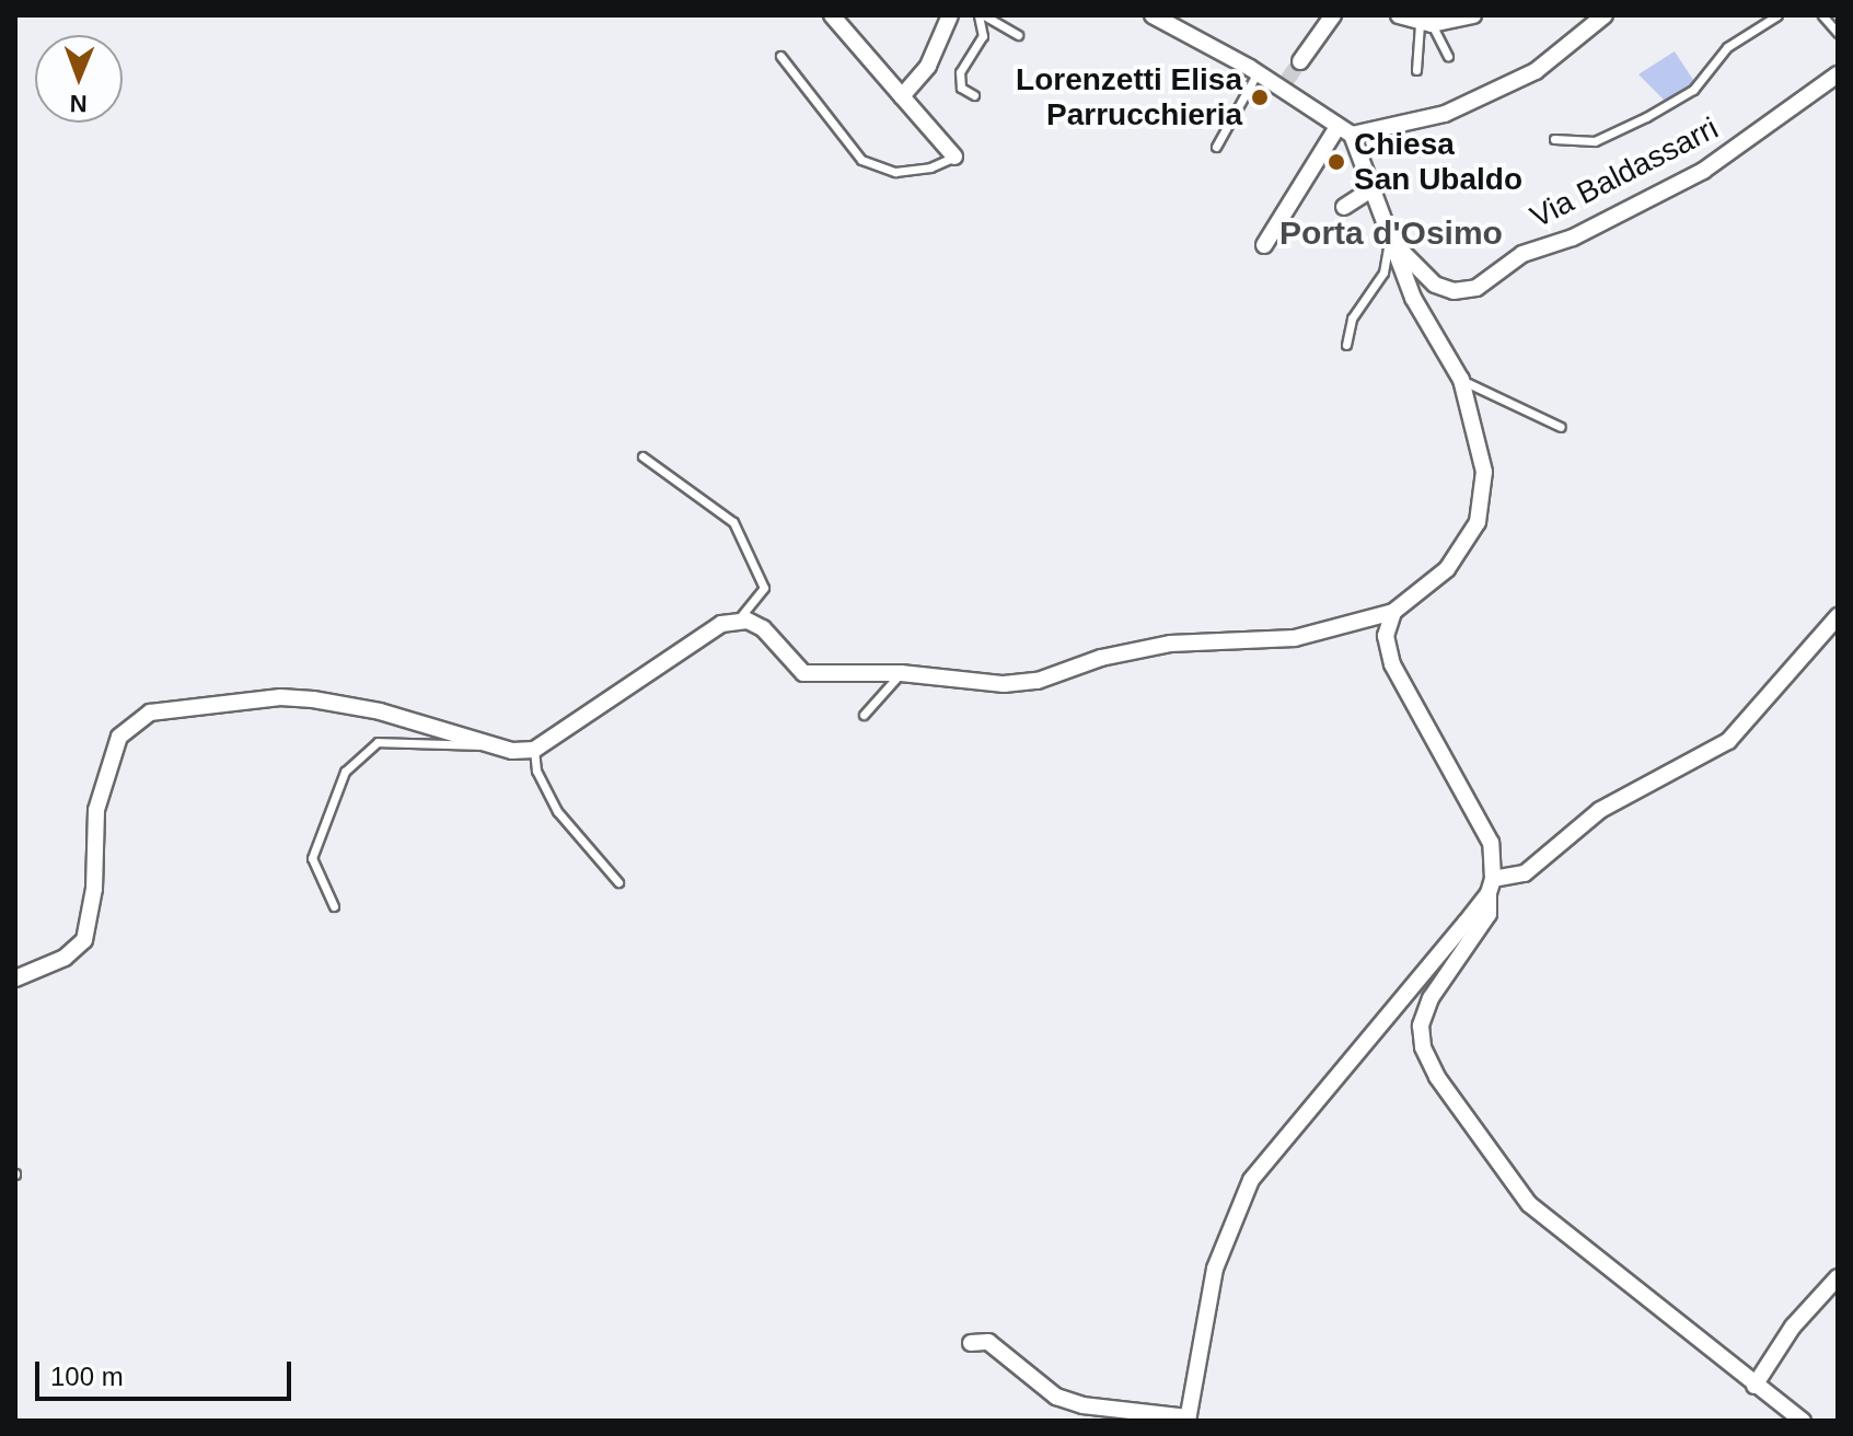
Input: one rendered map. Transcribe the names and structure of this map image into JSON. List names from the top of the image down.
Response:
{
  "streets": {
    "street": ["Via Baldassarri"]
  },
  "districts": ["Porta d'Osimo"],
  "places": ["Lorenzetti Elisa Parrucchieria", "Chiesa San Ubaldo"],
  "scale_bar": "100 m",
  "north": "bottom"
}
